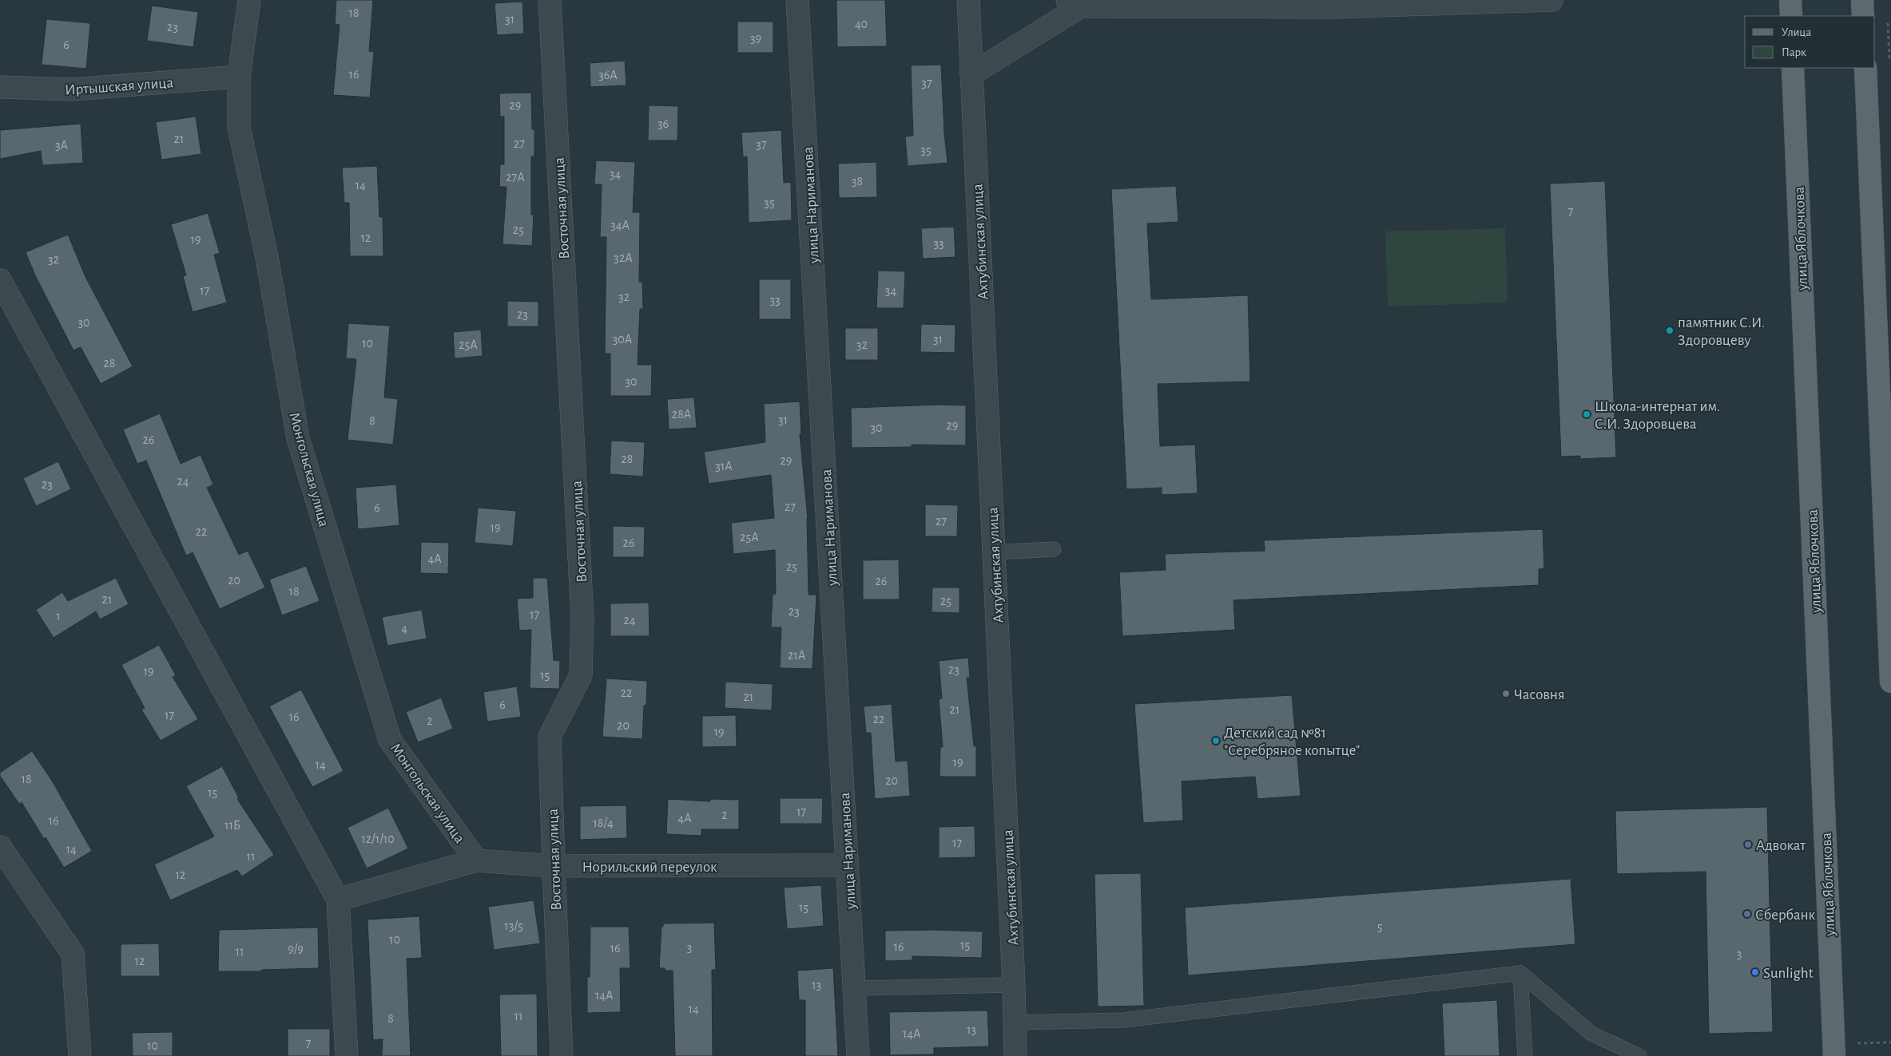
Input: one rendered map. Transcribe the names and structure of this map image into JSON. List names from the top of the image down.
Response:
{
  "streets": {
    "main road": ["улица Яблочкова"],
    "street": [
      "Иртышская улица",
      "улица Нариманова",
      "Восточная улица",
      "Ахтубинская улица",
      "Монгольская улица",
      "Норильский переулок"
    ]
  },
  "crossings": [
    ["Иртышская улица", "Монгольская улица"],
    ["улица Нариманова", "Норильский переулок"],
    ["Восточная улица", "Норильский переулок"],
    ["Монгольская улица", "Норильский переулок"]
  ],
  "places": [
    "памятник С.И. Здоровцеву",
    "Школа-интернат им. С.И. Здоровцева",
    "Часовня",
    "Детский сад №81 \"Серебряное копытце\"",
    "Адвокат",
    "Сбербанк",
    "Sunlight"
  ],
  "house_numbers": [
    "18",
    "31",
    "40",
    "23",
    "39",
    "6",
    "16",
    "36А",
    "37",
    "29",
    "36",
    "21",
    "27",
    "37",
    "3А",
    "35",
    "34",
    "27А",
    "38",
    "14",
    "35",
    "7",
    "34А",
    "25",
    "12",
    "19",
    "33",
    "32А",
    "32",
    "17",
    "34",
    "32",
    "33",
    "23",
    "30",
    "30А",
    "31",
    "10",
    "25А",
    "32",
    "28",
    "30",
    "28А",
    "31",
    "8",
    "29",
    "30",
    "26",
    "28",
    "29",
    "31А",
    "24",
    "23",
    "27",
    "6",
    "27",
    "19",
    "22",
    "25А",
    "26",
    "4А",
    "25",
    "20",
    "26",
    "18",
    "21",
    "25",
    "23",
    "17",
    "1",
    "24",
    "4",
    "21А",
    "23",
    "19",
    "15",
    "22",
    "21",
    "6",
    "21",
    "17",
    "16",
    "22",
    "2",
    "20",
    "19",
    "19",
    "14",
    "18",
    "20",
    "15",
    "17",
    "2",
    "4А",
    "16",
    "18/4",
    "11Б",
    "12/1/10",
    "17",
    "14",
    "11",
    "12",
    "15",
    "13/5",
    "5",
    "10",
    "15",
    "16",
    "3",
    "16",
    "9/9",
    "11",
    "3",
    "12",
    "13",
    "14А",
    "14",
    "11",
    "8",
    "13",
    "14А",
    "7",
    "10"
  ],
  "legend": ["Улица", "Парк"]
}
